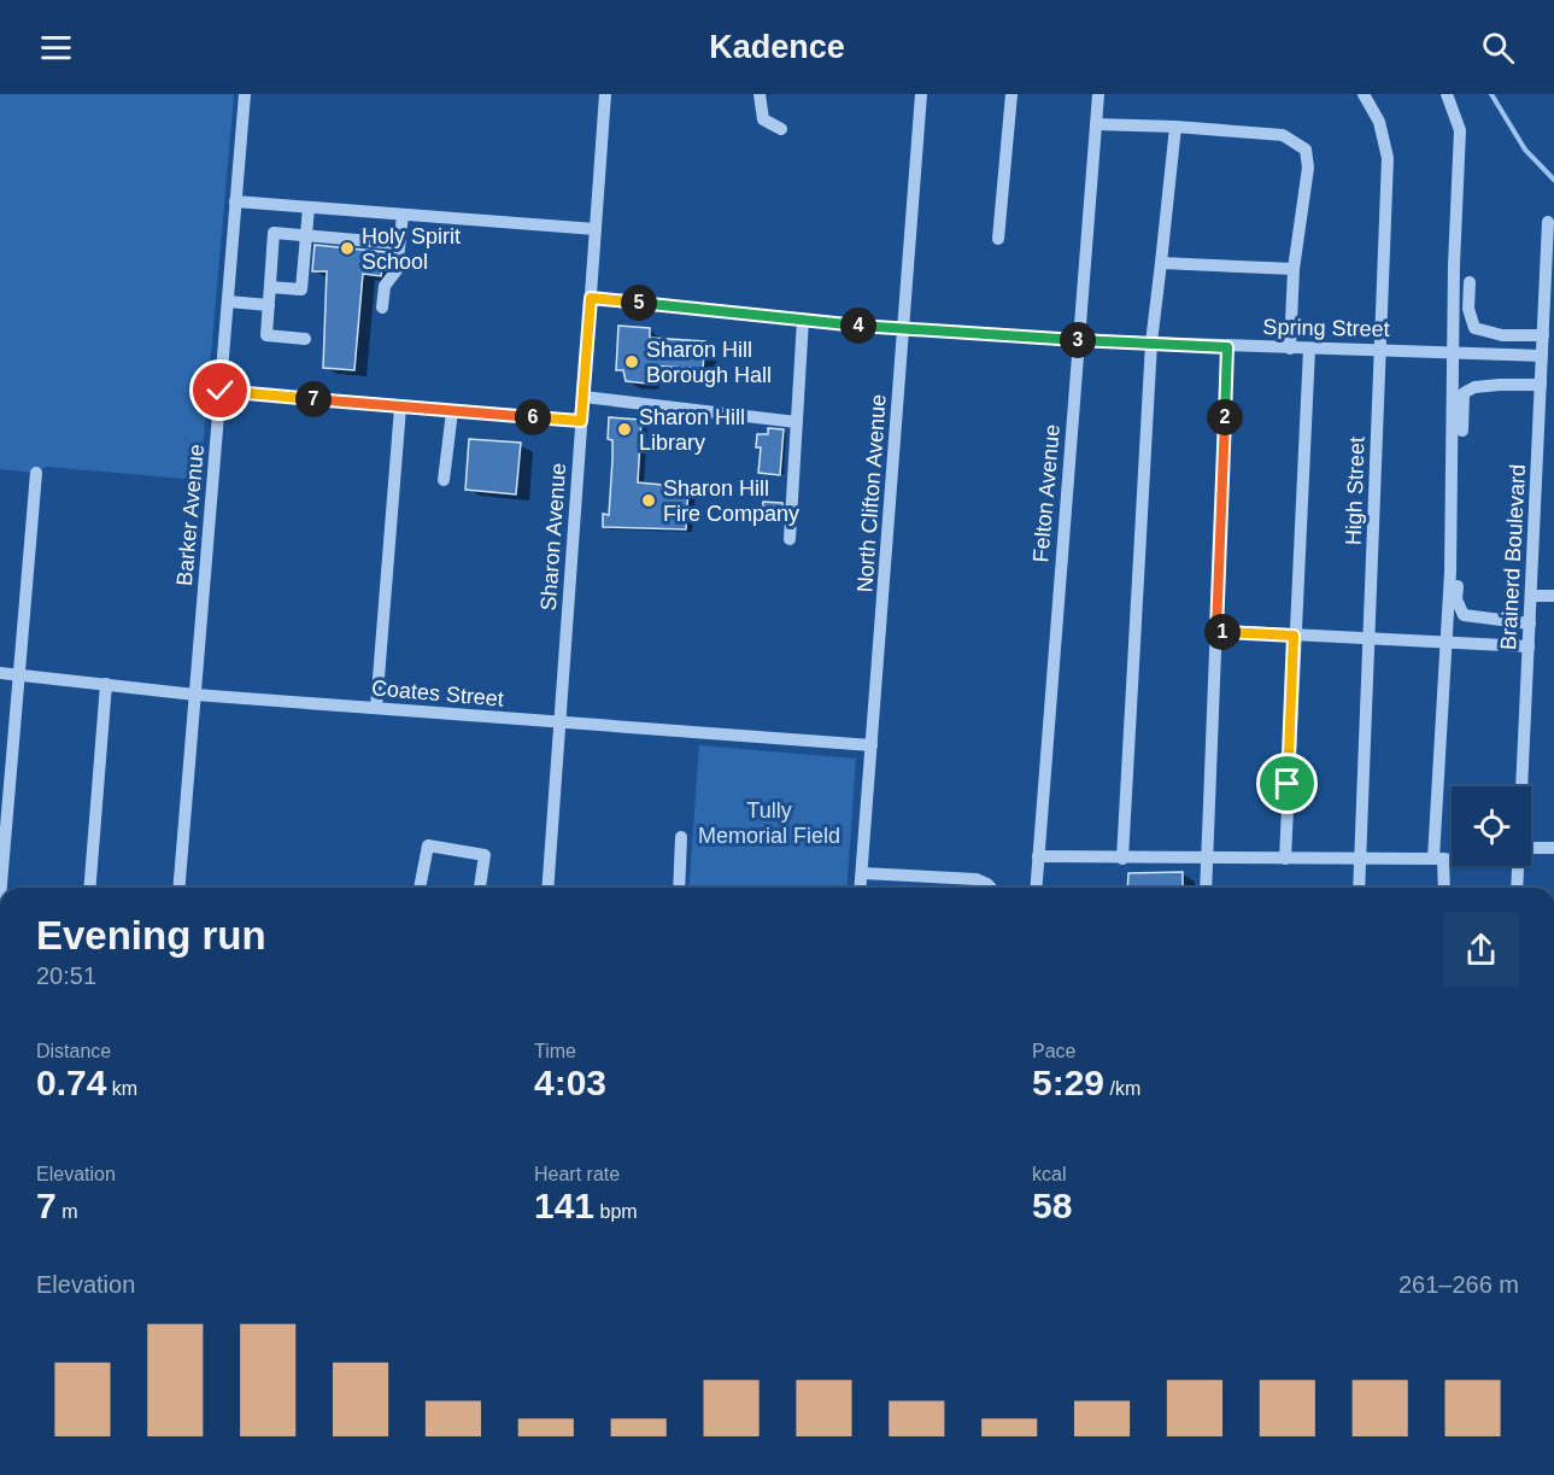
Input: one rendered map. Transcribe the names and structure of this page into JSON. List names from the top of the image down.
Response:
{
  "streets": {
    "street": [
      "Spring Street",
      "High Street",
      "North Clifton Avenue",
      "Felton Avenue",
      "Barker Avenue",
      "Sharon Avenue",
      "Brainerd Boulevard",
      "Coates Street"
    ]
  },
  "crossings": [
    ["Spring Street", "High Street"],
    ["Spring Street", "North Clifton Avenue"],
    ["Spring Street", "Felton Avenue"],
    ["Spring Street", "Sharon Avenue"],
    ["Spring Street", "Brainerd Boulevard"],
    ["North Clifton Avenue", "Coates Street"],
    ["Barker Avenue", "Coates Street"],
    ["Sharon Avenue", "Coates Street"]
  ],
  "parks": ["Tully Memorial Field"],
  "places": [
    "Holy Spirit School",
    "Sharon Hill Borough Hall",
    "Sharon Hill Library",
    "Sharon Hill Fire Company"
  ],
  "page": {
    "header": "Kadence",
    "pins": [
      "5",
      "4",
      "3",
      "7",
      "2",
      "6",
      "1"
    ],
    "heading": ["Evening run", "20:51"],
    "stats": [
      ["Distance", "0.74 km"],
      ["Time", "4:03"],
      ["Pace", "5:29 /km"],
      ["Elevation", "7 m"],
      ["Heart rate", "141 bpm"],
      ["kcal", "58"]
    ],
    "chart": ["Elevation", "261–266 m"]
  }
}
